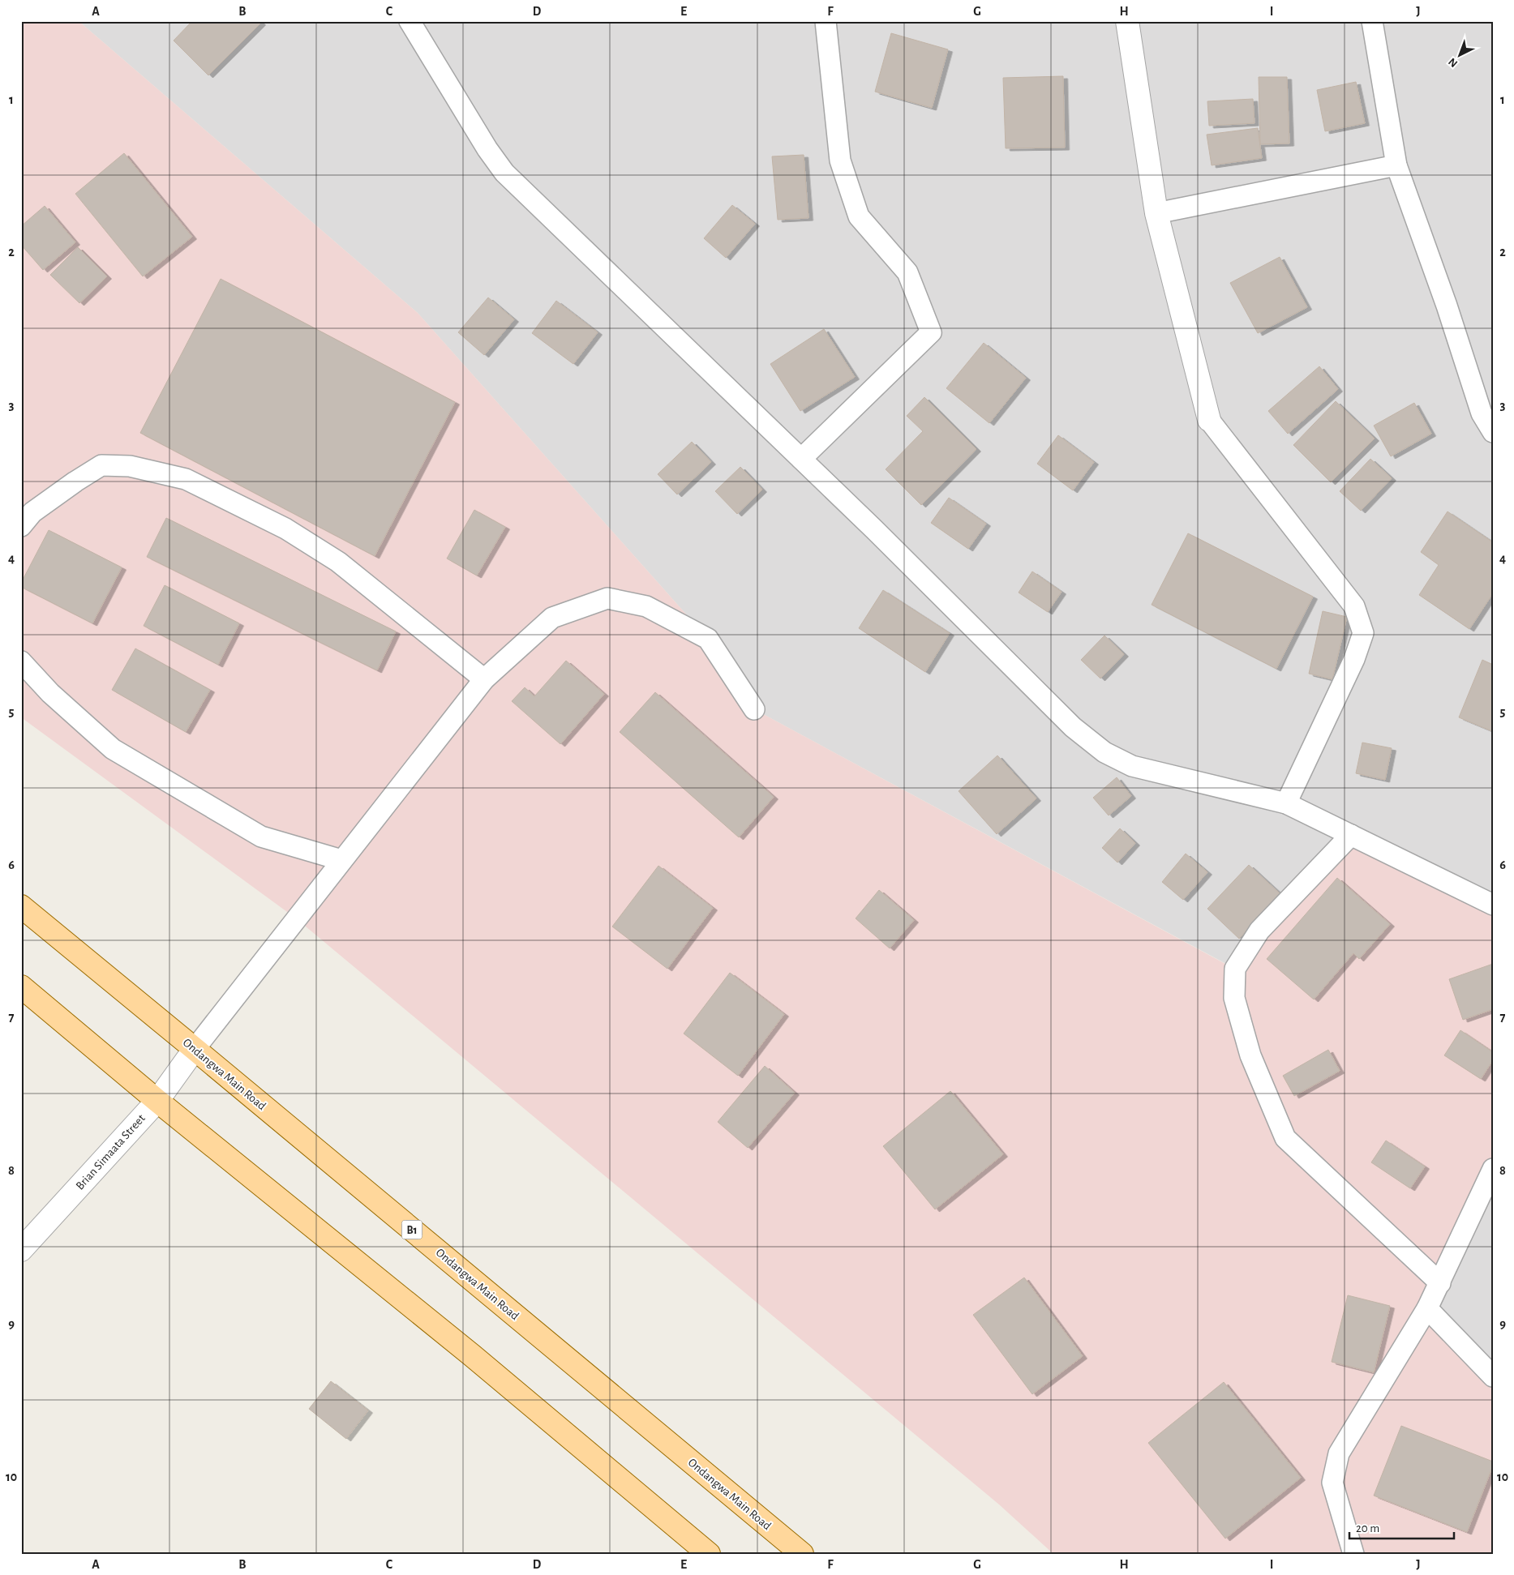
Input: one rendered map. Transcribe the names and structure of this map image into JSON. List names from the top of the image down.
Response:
{
  "streets": {
    "main road": ["Ondangwa Main Road", "B1"],
    "street": ["Brian Simaata Street"]
  },
  "crossings": [
    ["Ondangwa Main Road", "Brian Simaata Street"]
  ],
  "scale_bar": "20 m",
  "north": "bottom left",
  "grid": {
    "columns": [
      "A",
      "B",
      "C",
      "D",
      "E",
      "F",
      "G",
      "H",
      "I",
      "J"
    ],
    "rows": [
      "1",
      "2",
      "3",
      "4",
      "5",
      "6",
      "7",
      "8",
      "9",
      "10"
    ]
  }
}
